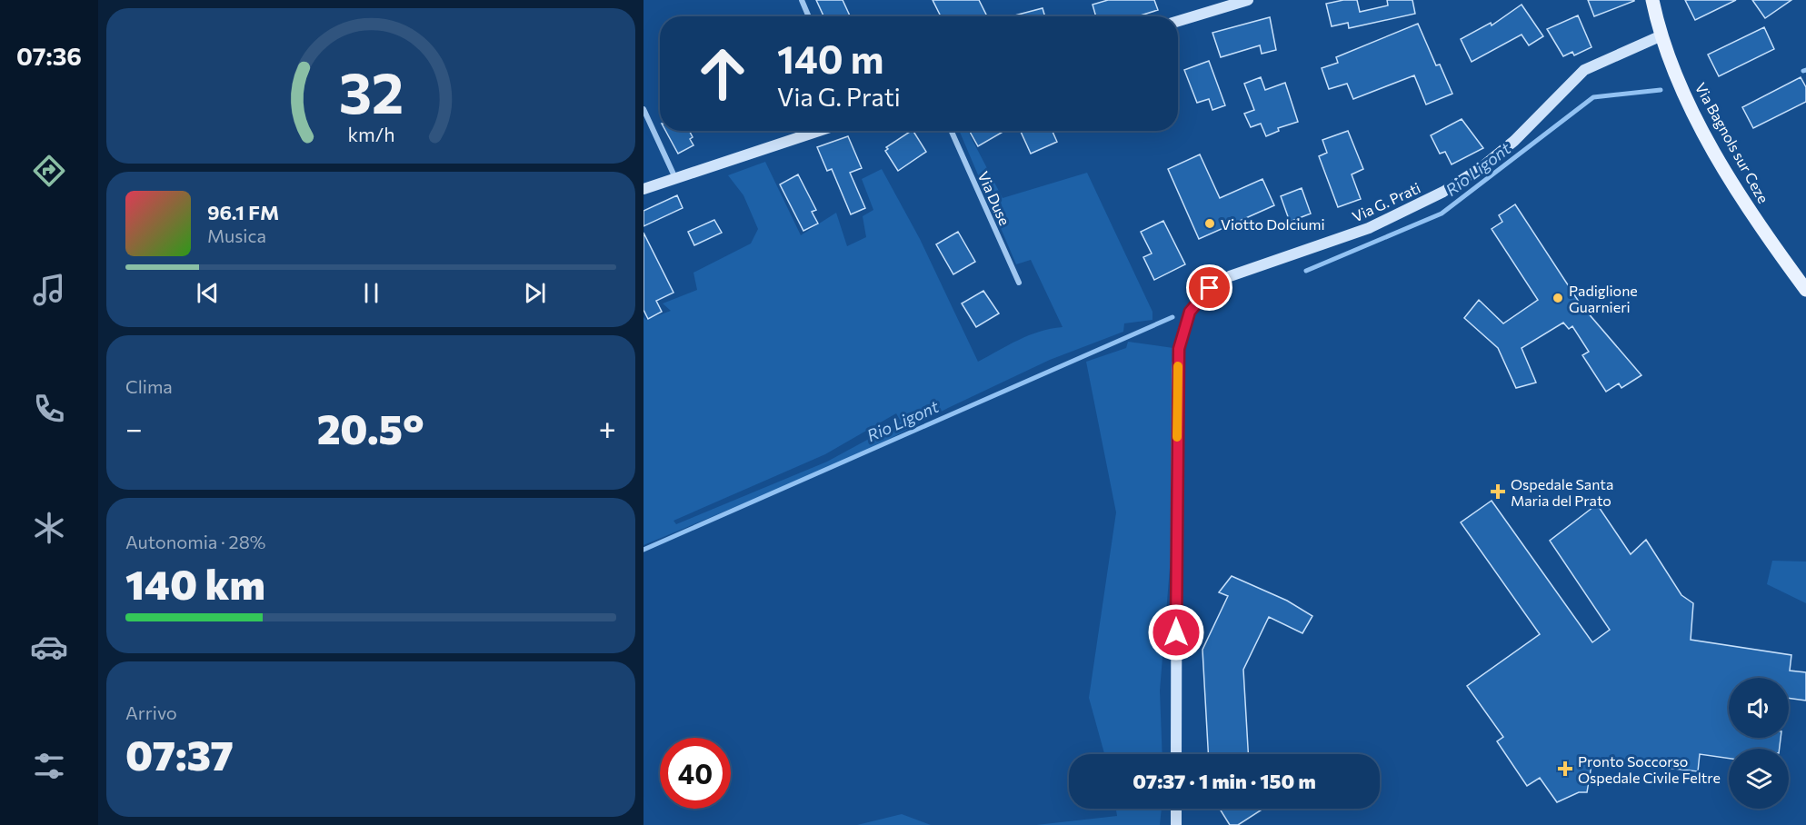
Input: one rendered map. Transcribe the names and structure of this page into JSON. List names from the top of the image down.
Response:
{
  "streets": {
    "main road": ["Via Bagnols sur Ceze"],
    "street": ["Via Duse", "Via G. Prati"]
  },
  "crossings": [
    ["Via Bagnols sur Ceze", "Via G. Prati"]
  ],
  "water": ["Rio Ligont"],
  "places": {
    "other": ["Viotto Dolciumi", "Padiglione Guarnieri"],
    "health": ["Ospedale Santa Maria del Prato", "Pronto Soccorso Ospedale Civile Feltre"]
  },
  "page": {
    "tabs": "07:36",
    "turn": ["140 m", "Via G. Prati"],
    "song": ["96.1 FM", "Musica"],
    "tile": [
      "Clima",
      ["Autonomia · 28%", "140 km"],
      ["Arrivo", "07:37"]
    ],
    "heat": ["−", "20.5°", "+"],
    "limit": "40",
    "trip": "07:37 · 1 min · 150 m",
    "gauge": ["32", "km/h"]
  }
}
